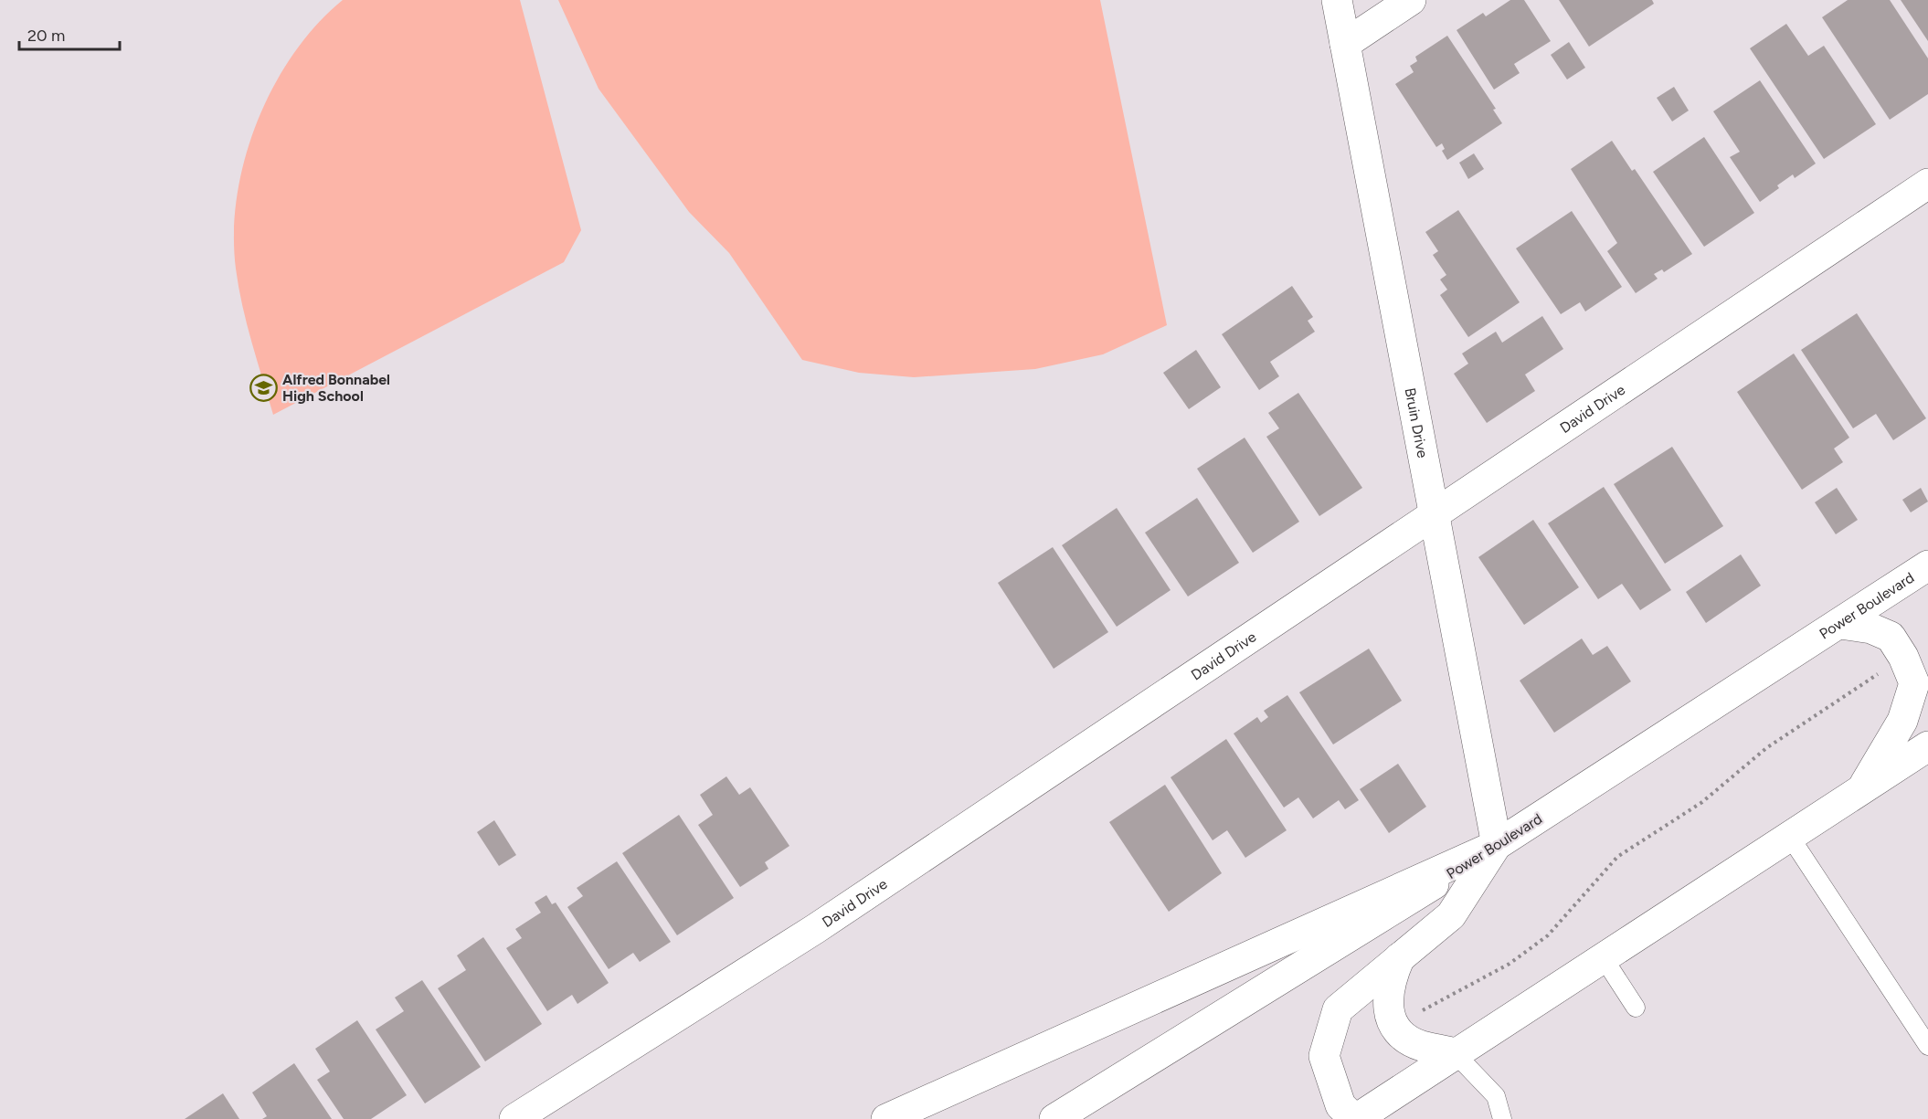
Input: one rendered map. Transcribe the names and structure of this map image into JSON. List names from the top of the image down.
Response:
{
  "streets": {
    "main road": ["David Drive", "Bruin Drive", "Power Boulevard"]
  },
  "crossings": [
    ["David Drive", "Bruin Drive"],
    ["Bruin Drive", "Power Boulevard"]
  ],
  "places": {
    "school or university": ["Alfred Bonnabel High School"]
  },
  "scale_bar": "20 m"
}
